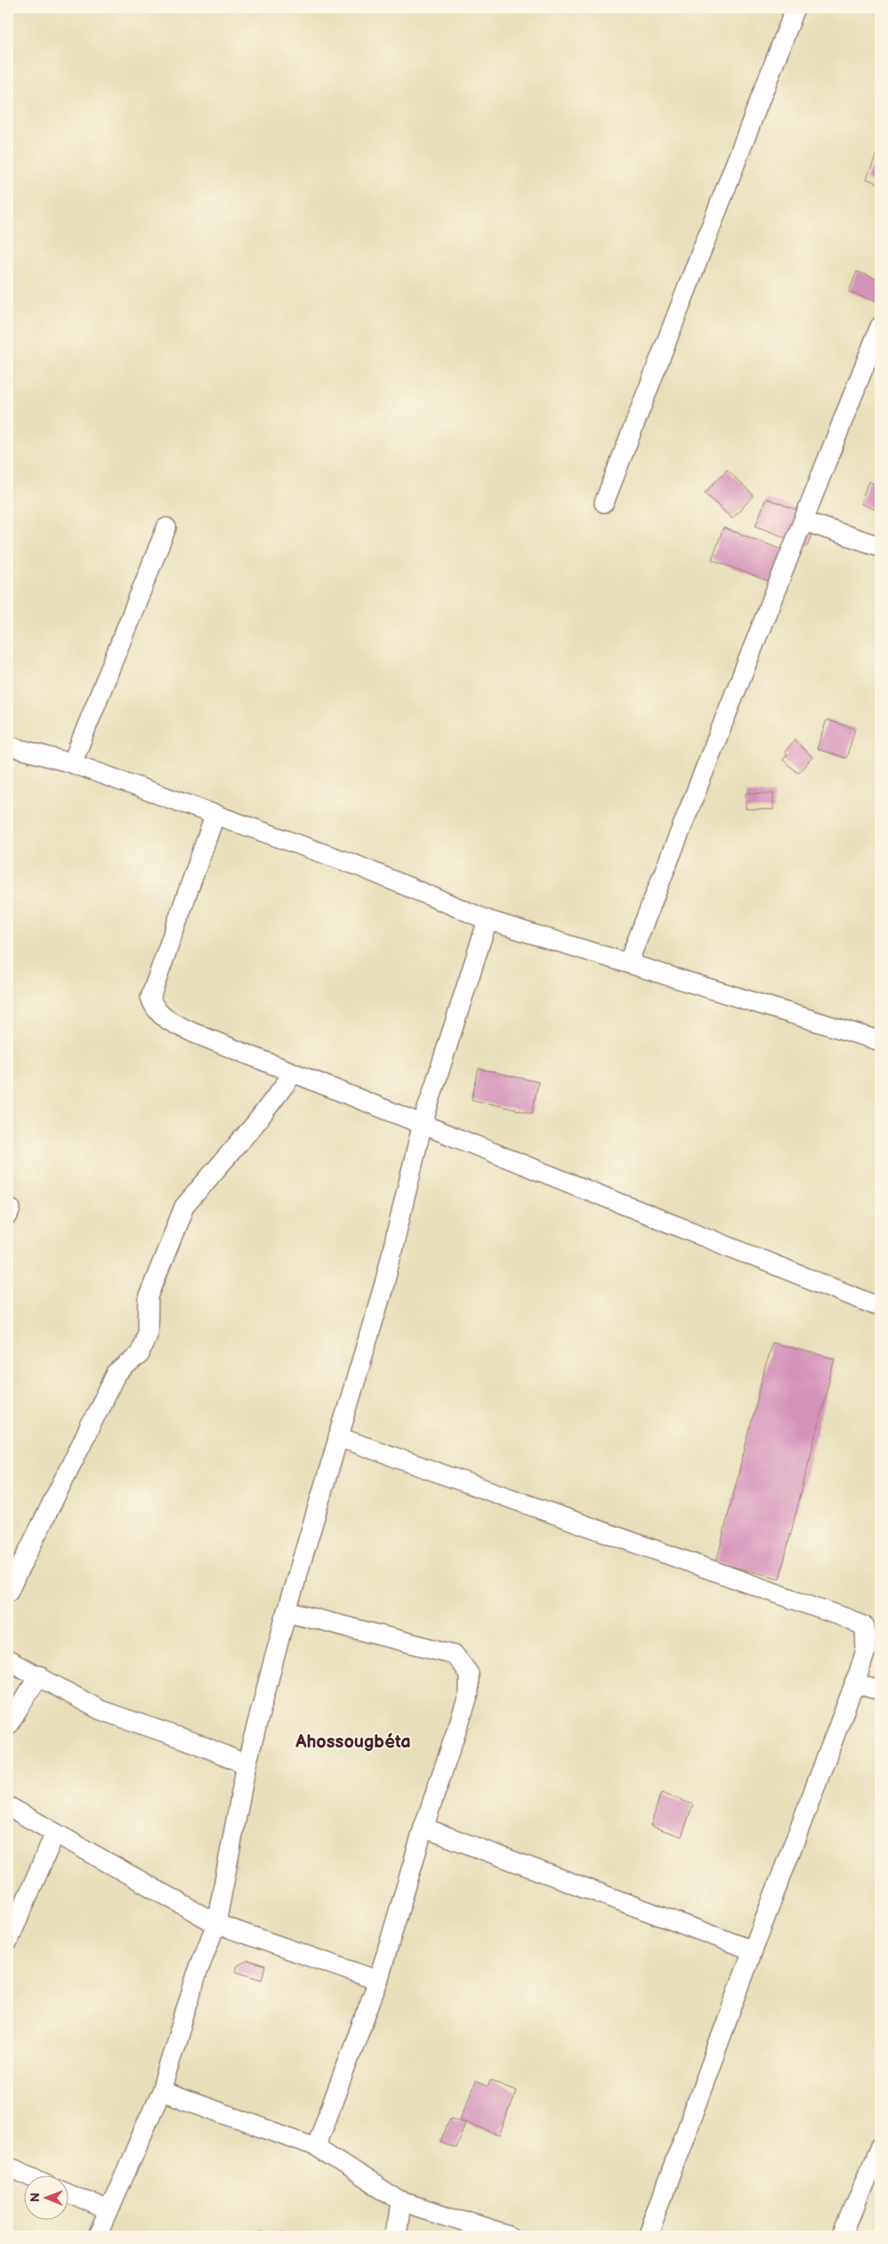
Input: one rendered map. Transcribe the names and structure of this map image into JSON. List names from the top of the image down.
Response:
{
  "districts": ["Ahossougbéta"],
  "north": "left"
}
